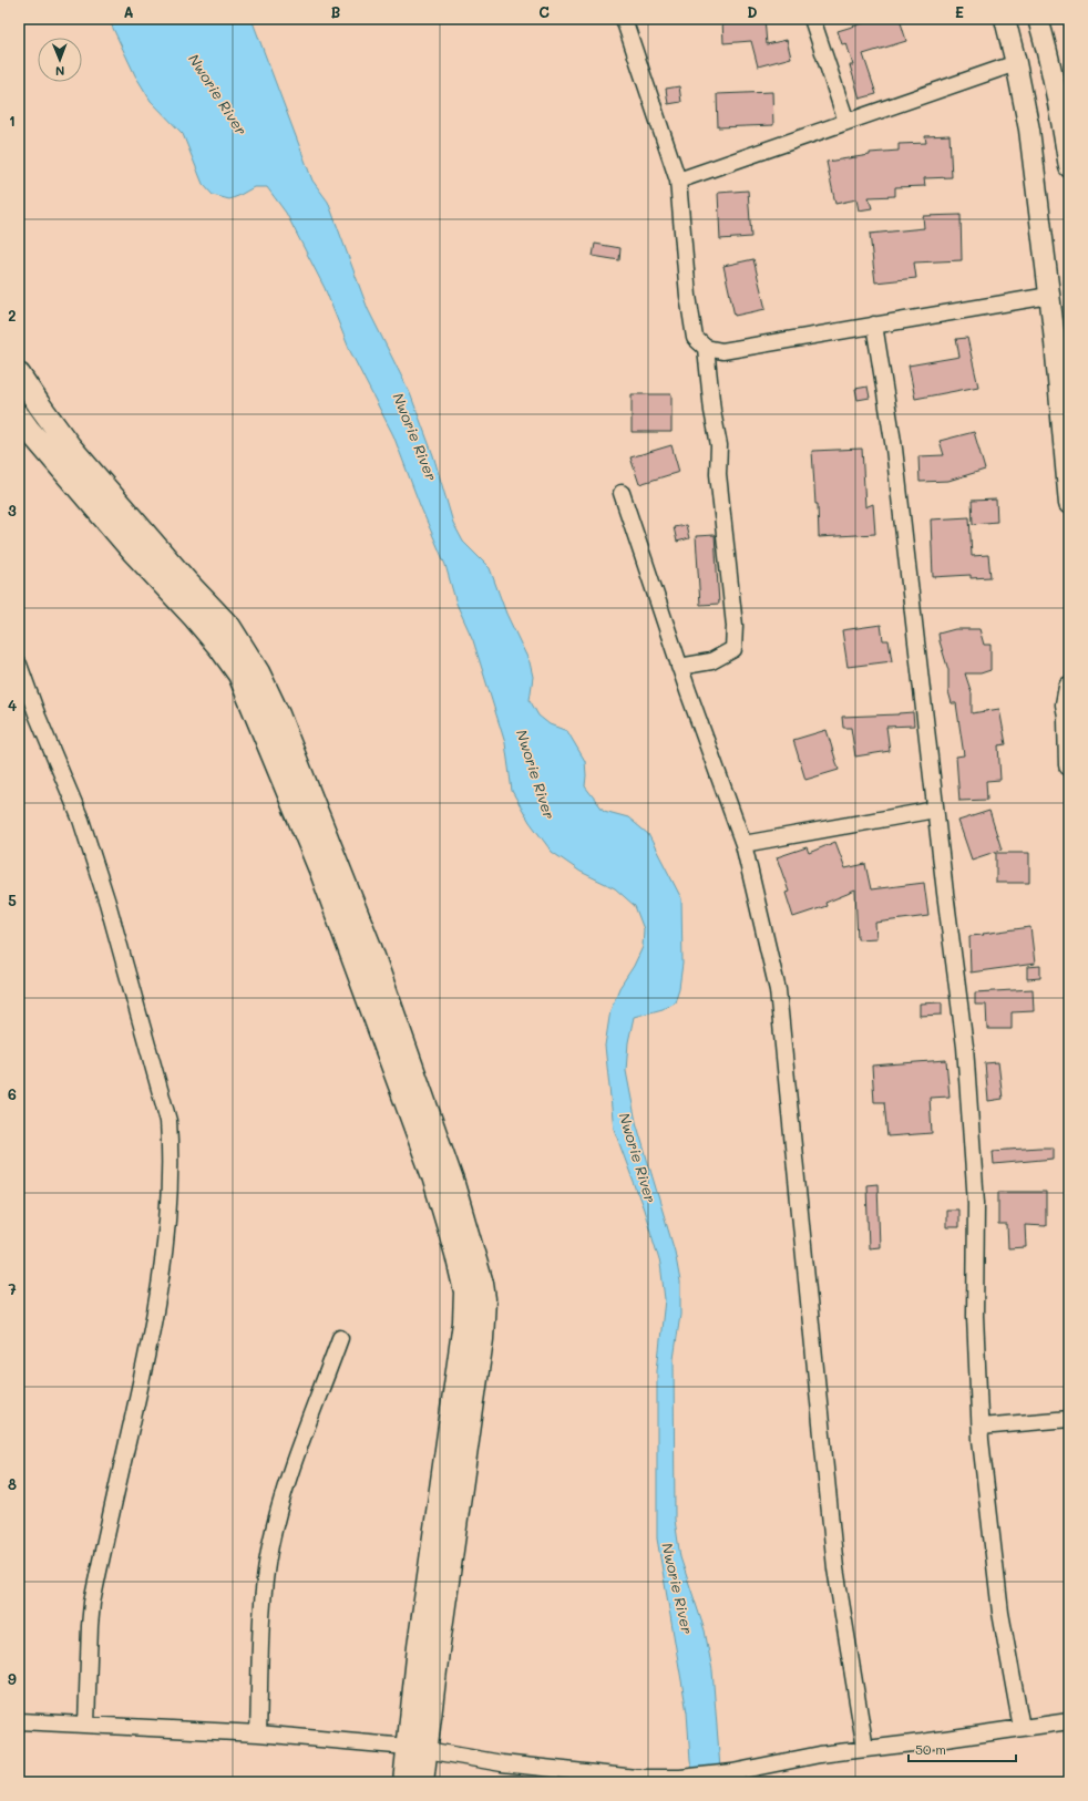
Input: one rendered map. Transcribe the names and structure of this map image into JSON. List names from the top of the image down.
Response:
{
  "water": ["Nworie River"],
  "scale_bar": "50 m",
  "north": "bottom",
  "grid": {
    "columns": [
      "A",
      "B",
      "C",
      "D",
      "E"
    ],
    "rows": [
      "1",
      "2",
      "3",
      "4",
      "5",
      "6",
      "7",
      "8",
      "9"
    ]
  }
}
